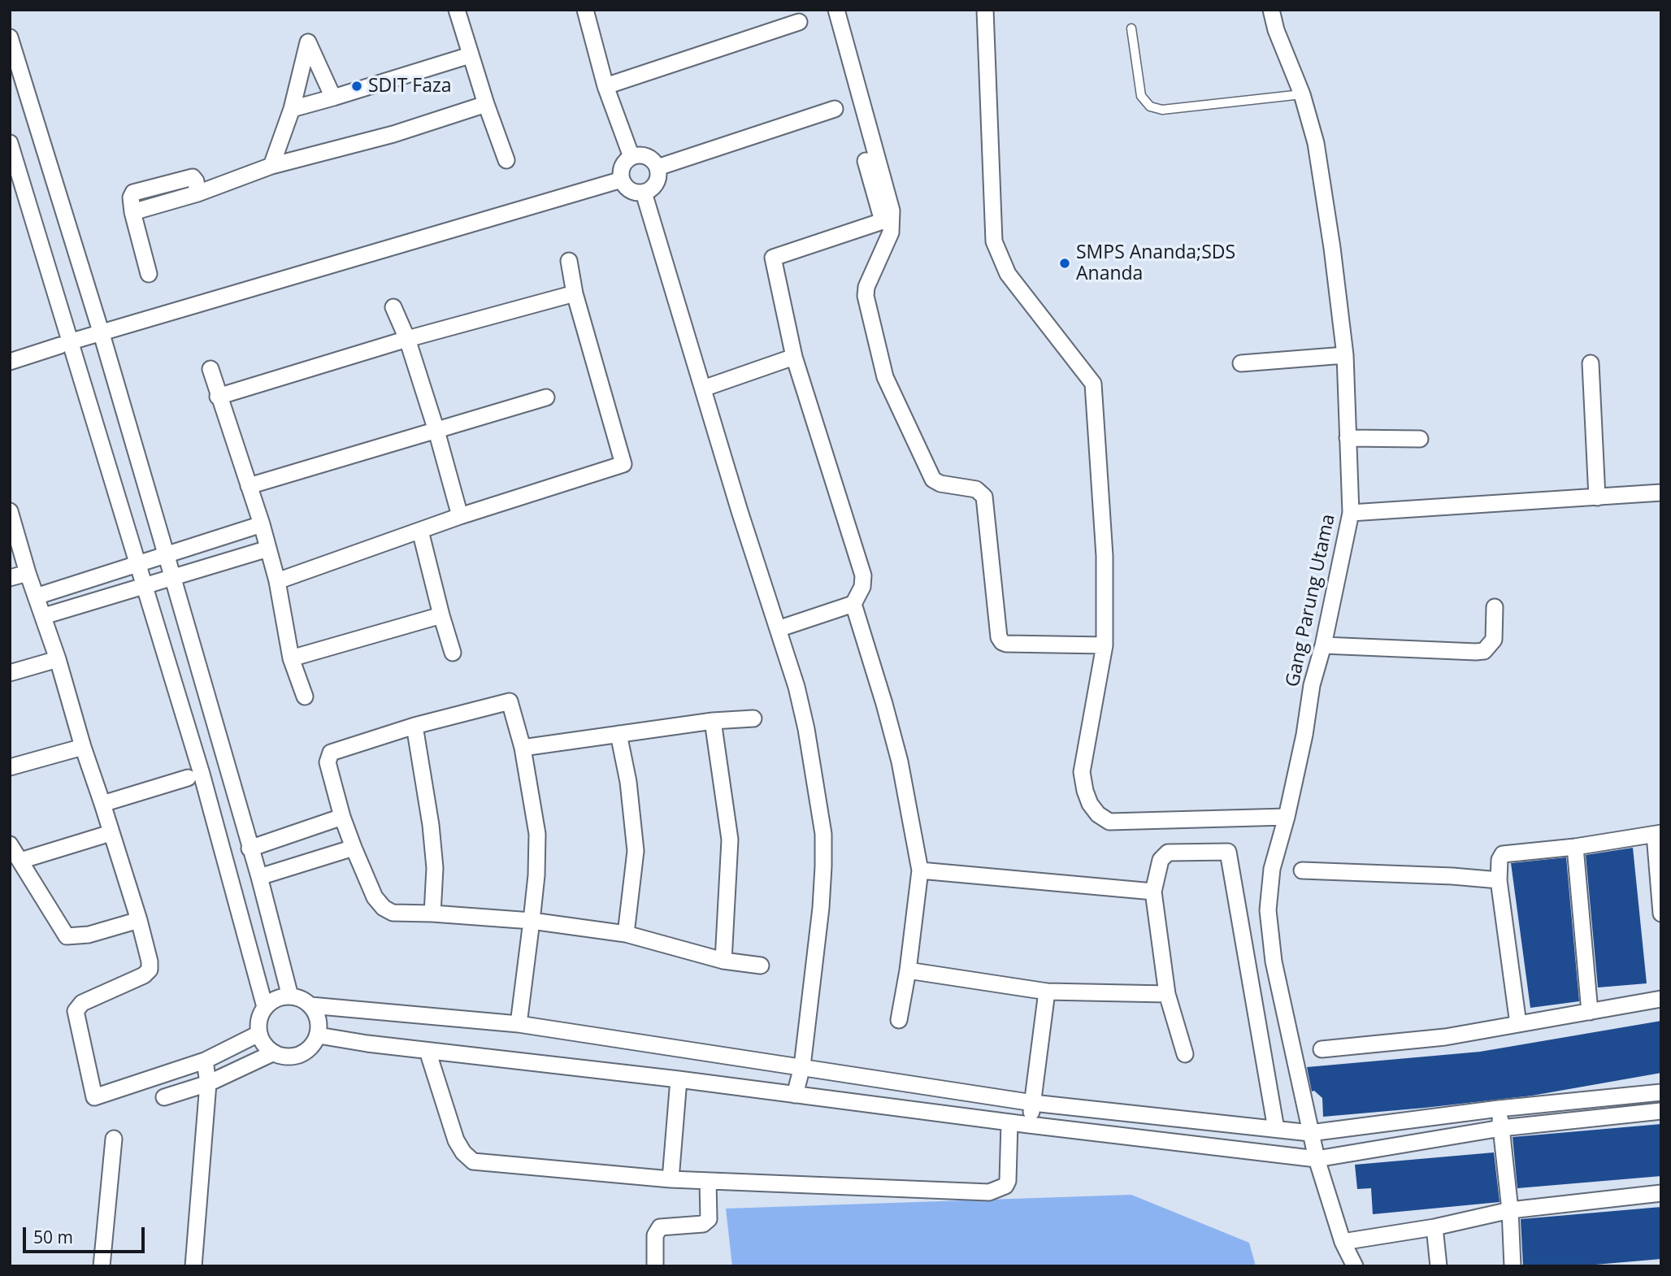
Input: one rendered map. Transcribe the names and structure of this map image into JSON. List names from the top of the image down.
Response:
{
  "streets": {
    "street": ["Gang Parung Utama"]
  },
  "places": ["SDIT Faza", "SMPS Ananda;SDS Ananda"],
  "scale_bar": "50 m"
}
